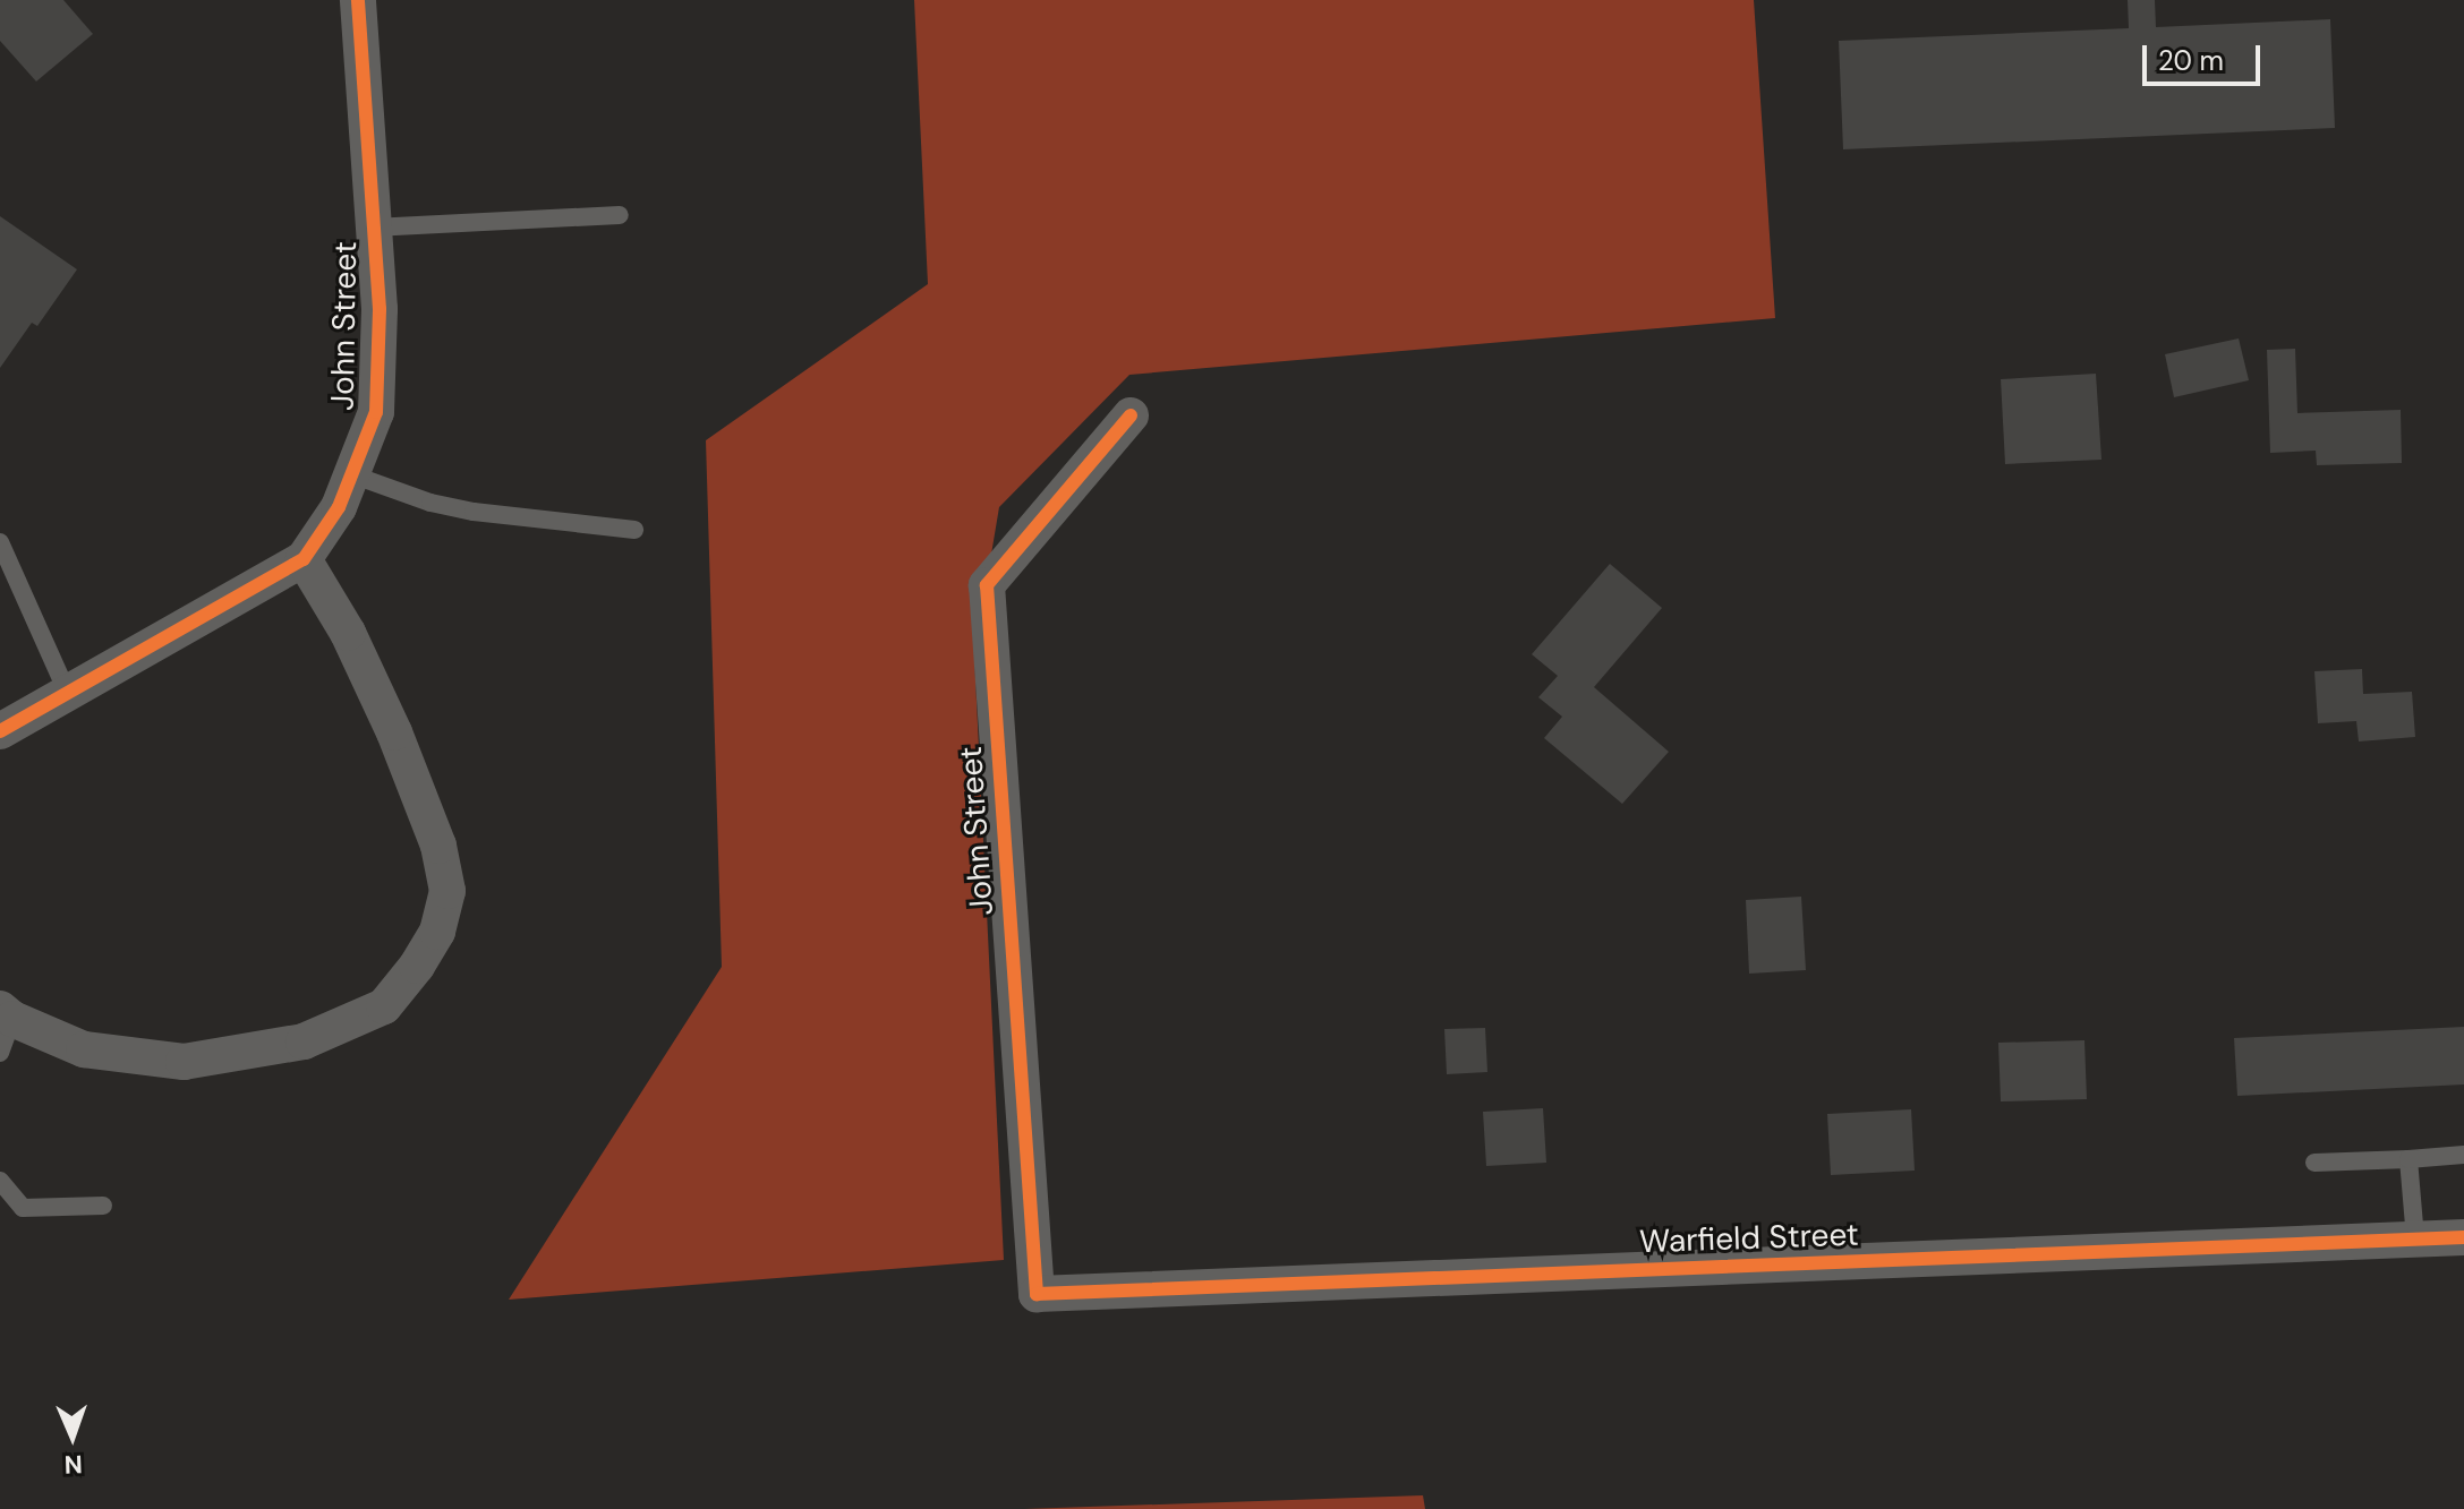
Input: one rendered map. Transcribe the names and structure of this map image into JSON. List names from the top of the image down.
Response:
{
  "streets": {
    "street": ["John Street", "Warfield Street"]
  },
  "crossings": [
    ["John Street", "Warfield Street"]
  ],
  "scale_bar": "20 m",
  "north": "bottom"
}
